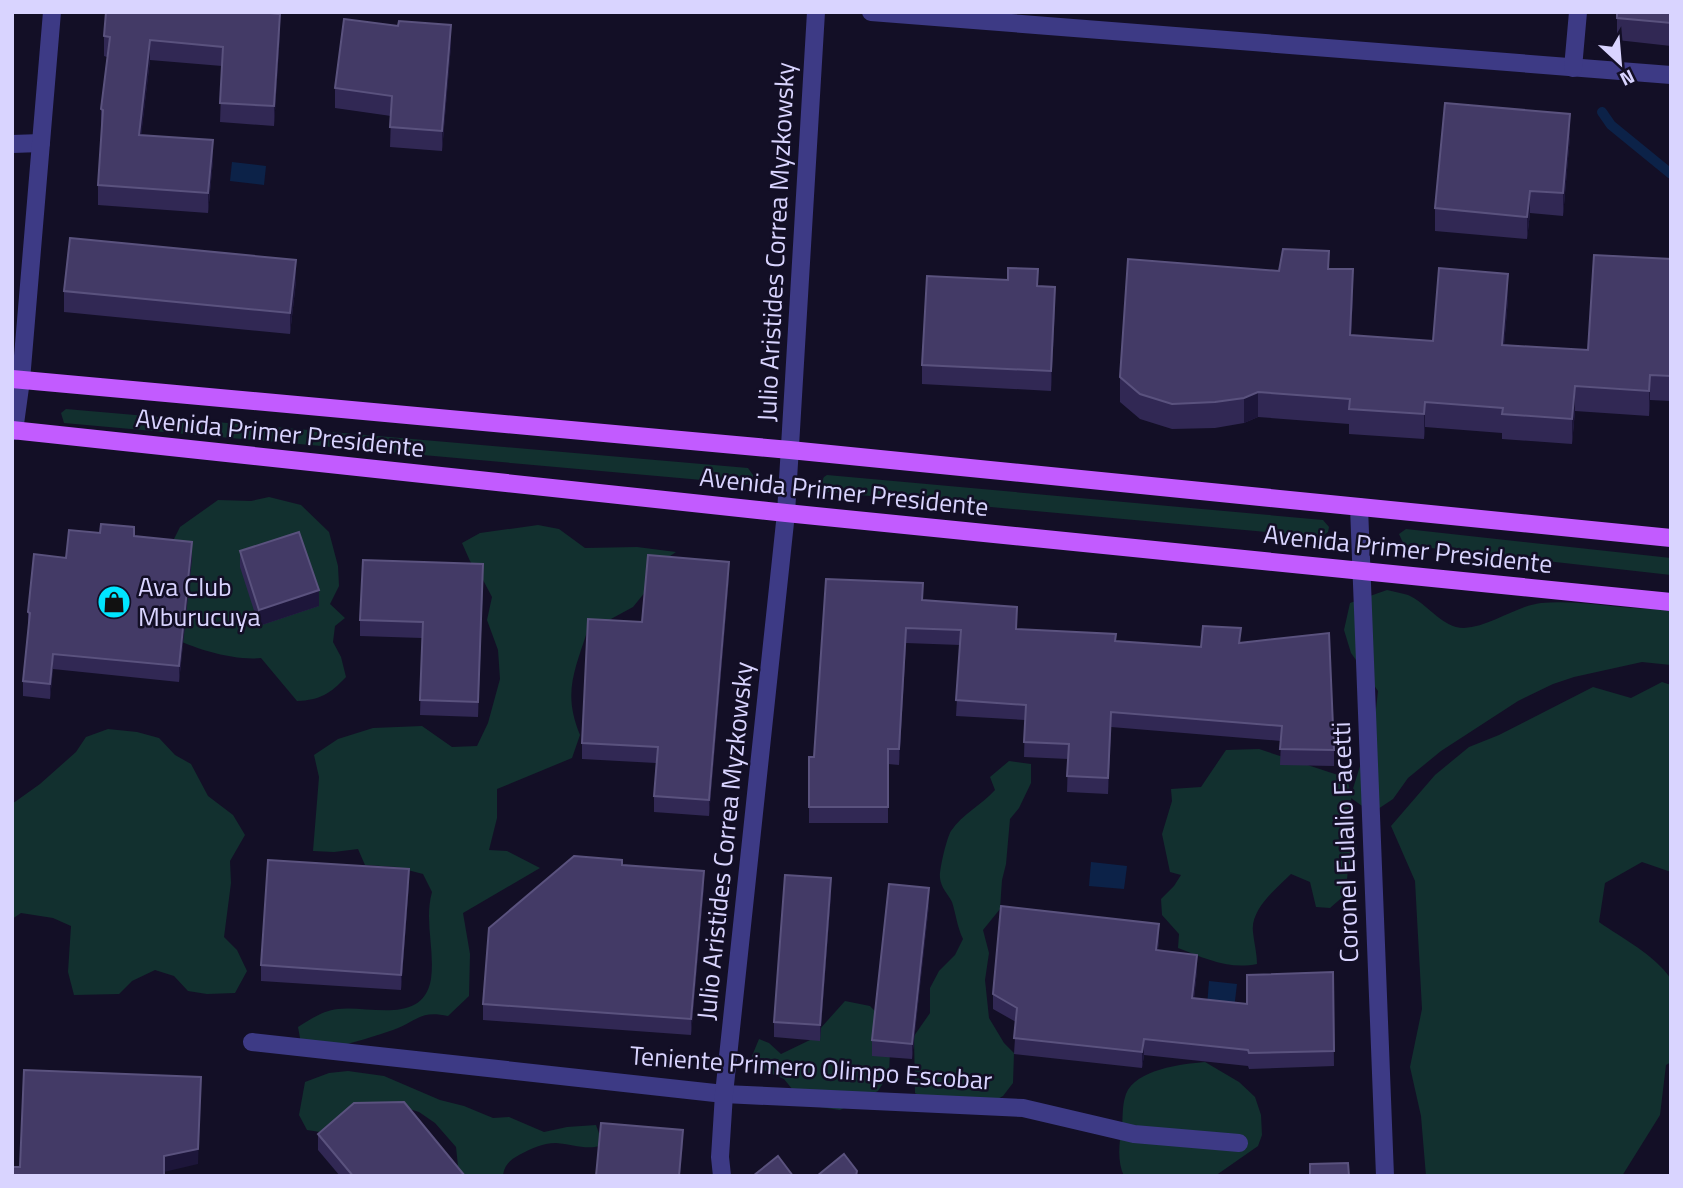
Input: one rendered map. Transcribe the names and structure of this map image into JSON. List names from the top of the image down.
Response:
{
  "streets": {
    "main road": ["Avenida Primer Presidente"],
    "street": ["Julio Aristides Correa Myzkowsky", "Coronel Eulalio Facetti", "Teniente Primero Olimpo Escobar"]
  },
  "crossings": [
    ["Julio Aristides Correa Myzkowsky", "Avenida Primer Presidente"],
    ["Julio Aristides Correa Myzkowsky", "Teniente Primero Olimpo Escobar"],
    ["Avenida Primer Presidente", "Coronel Eulalio Facetti"]
  ],
  "places": {
    "shop": ["Ava Club Mburucuya"]
  },
  "north": "bottom right"
}
